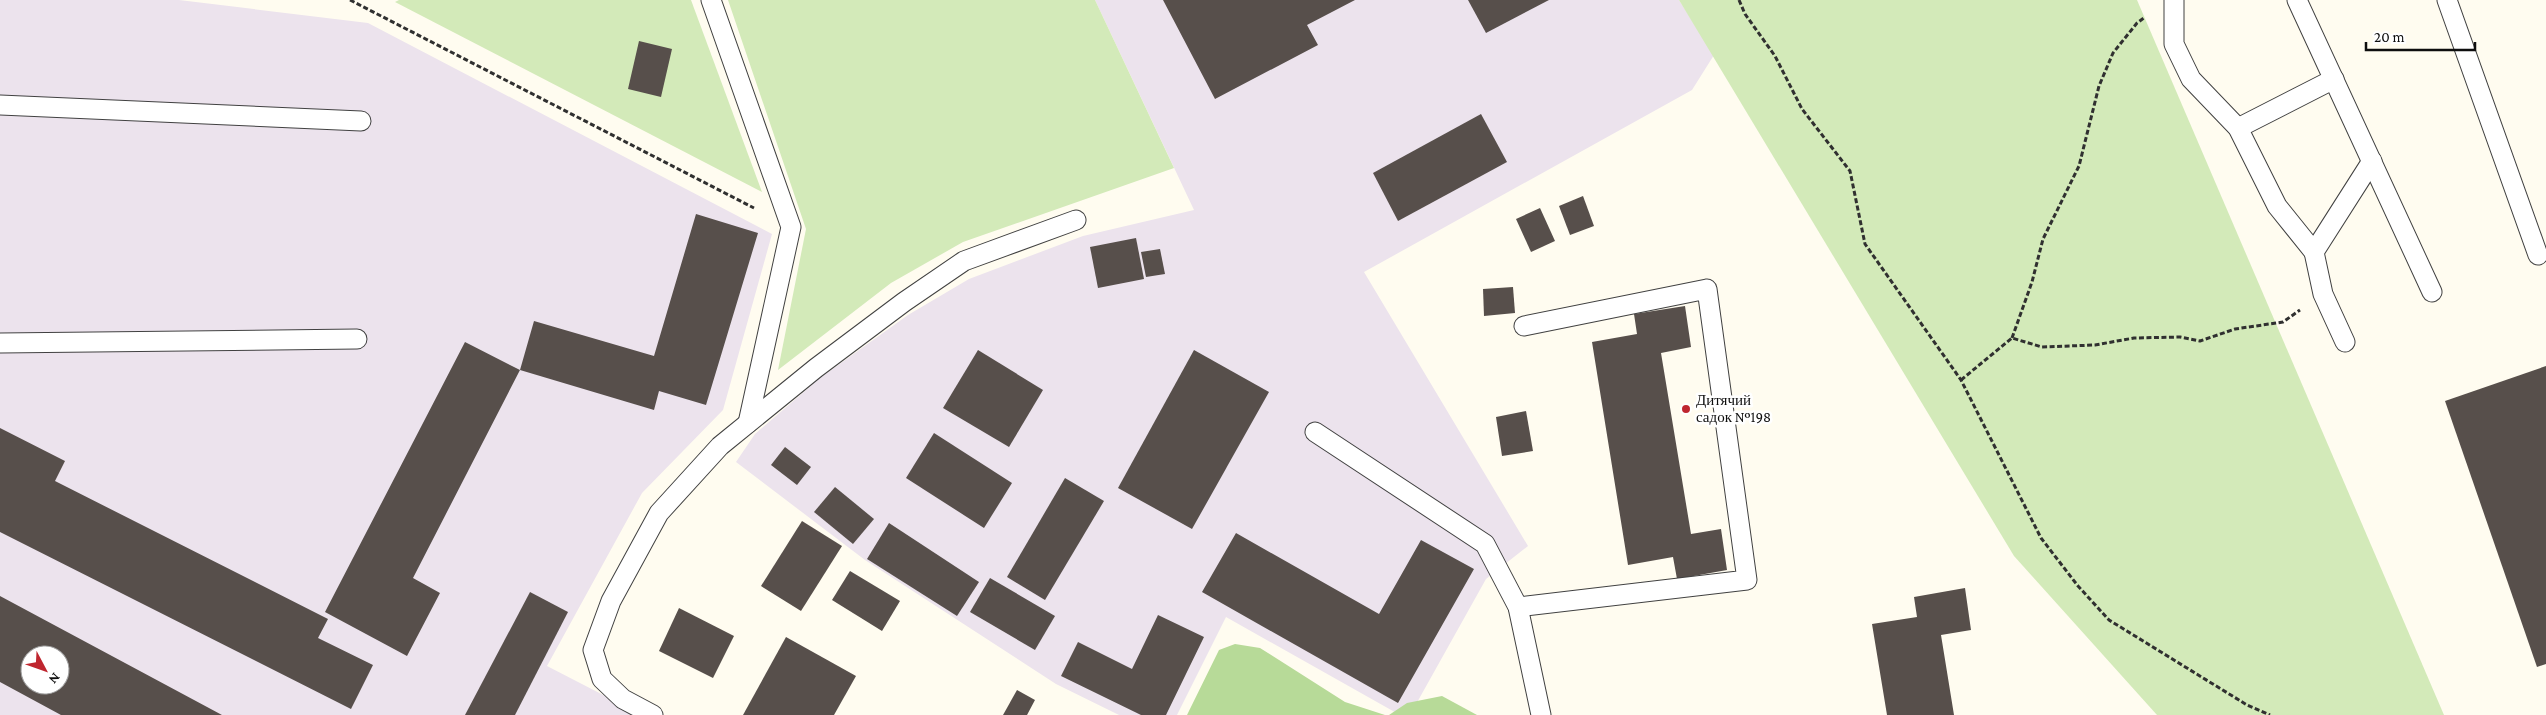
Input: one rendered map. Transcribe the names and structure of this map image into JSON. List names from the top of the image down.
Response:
{
  "places": ["Дитячий садок №198"],
  "scale_bar": "20 m",
  "north": "bottom right"
}
